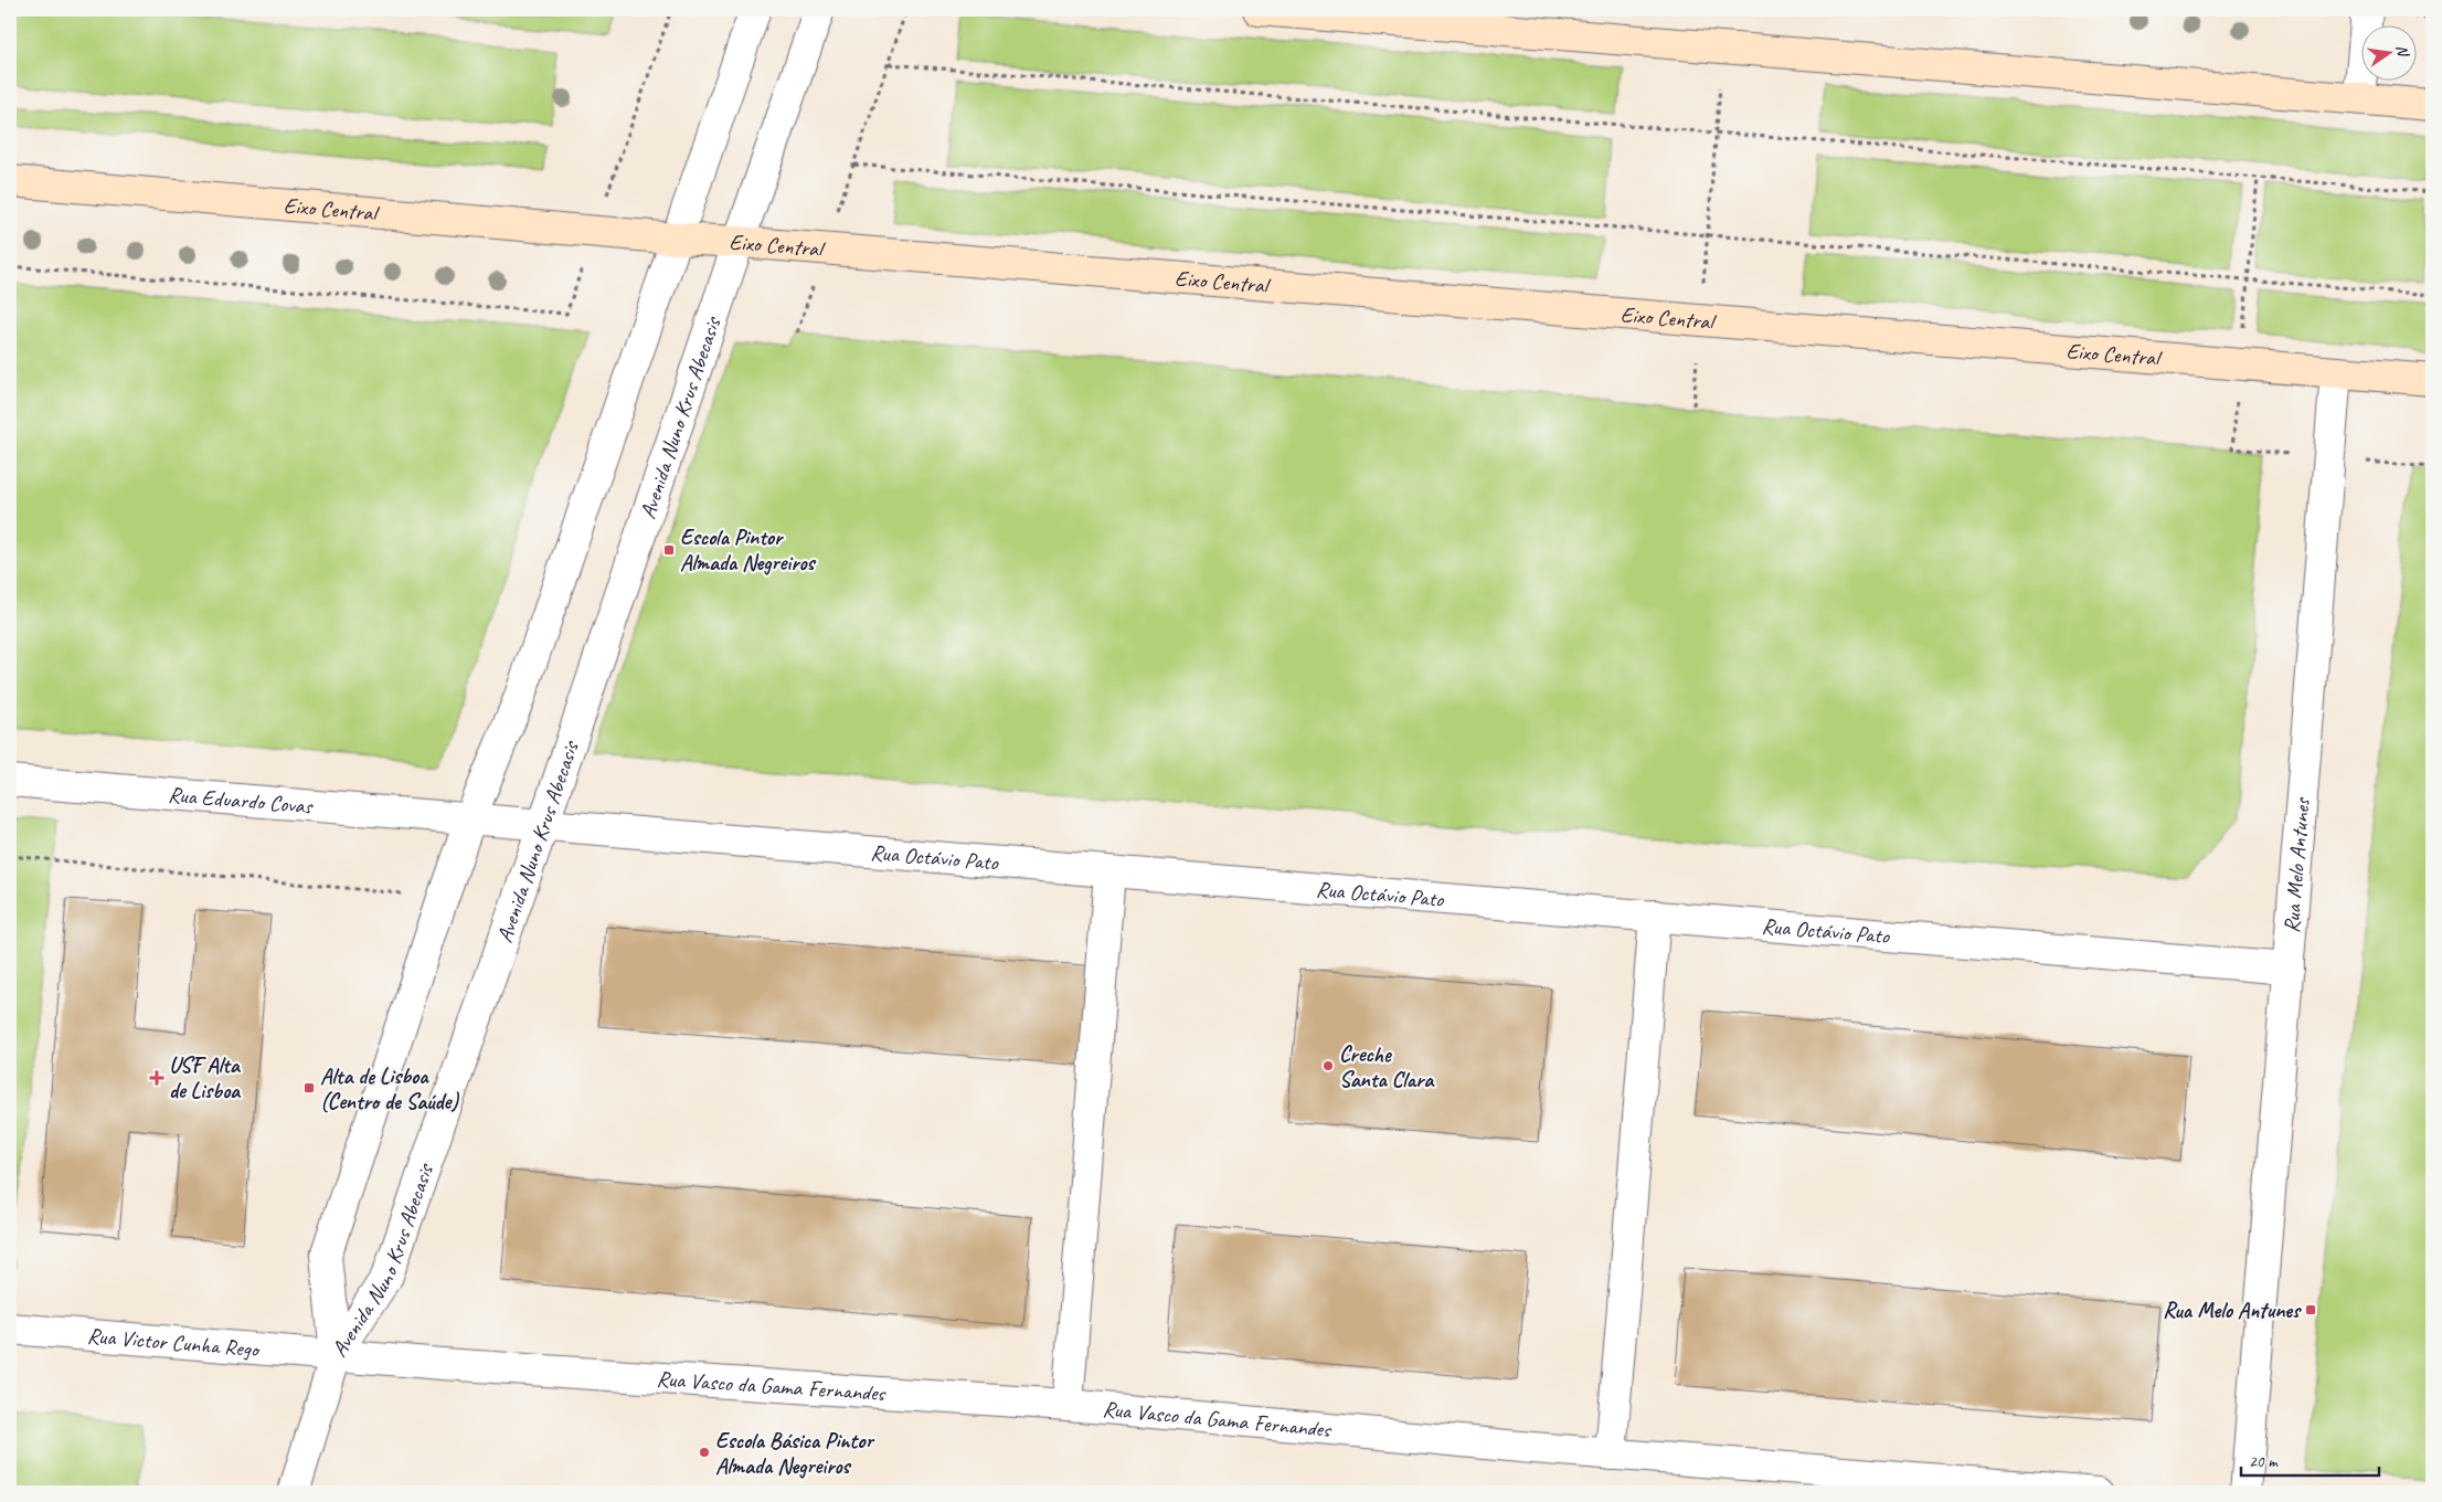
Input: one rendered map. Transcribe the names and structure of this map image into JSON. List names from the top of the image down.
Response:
{
  "streets": {
    "main road": ["Eixo Central"],
    "street": [
      "Avenida Nuno Krus Abecasis",
      "Rua Eduardo Covas",
      "Rua Octávio Pato",
      "Rua Melo Antunes",
      "Rua Victor Cunha Rego",
      "Rua Vasco da Gama Fernandes"
    ]
  },
  "crossings": [
    ["Eixo Central", "Avenida Nuno Krus Abecasis"],
    ["Eixo Central", "Rua Melo Antunes"],
    ["Avenida Nuno Krus Abecasis", "Rua Eduardo Covas"],
    ["Avenida Nuno Krus Abecasis", "Rua Octávio Pato"],
    ["Avenida Nuno Krus Abecasis", "Rua Victor Cunha Rego"],
    ["Avenida Nuno Krus Abecasis", "Rua Vasco da Gama Fernandes"],
    ["Rua Eduardo Covas", "Rua Octávio Pato"],
    ["Rua Octávio Pato", "Rua Melo Antunes"],
    ["Rua Victor Cunha Rego", "Rua Vasco da Gama Fernandes"]
  ],
  "places": {
    "transit": ["Escola Pintor Almada Negreiros", "Alta de Lisboa (Centro de Saúde)", "Rua Melo Antunes"],
    "other": ["Creche Santa Clara", "Escola Básica Pintor Almada Negreiros"],
    "health": ["USF Alta de Lisboa"]
  },
  "scale_bar": "20 m",
  "north": "right"
}
